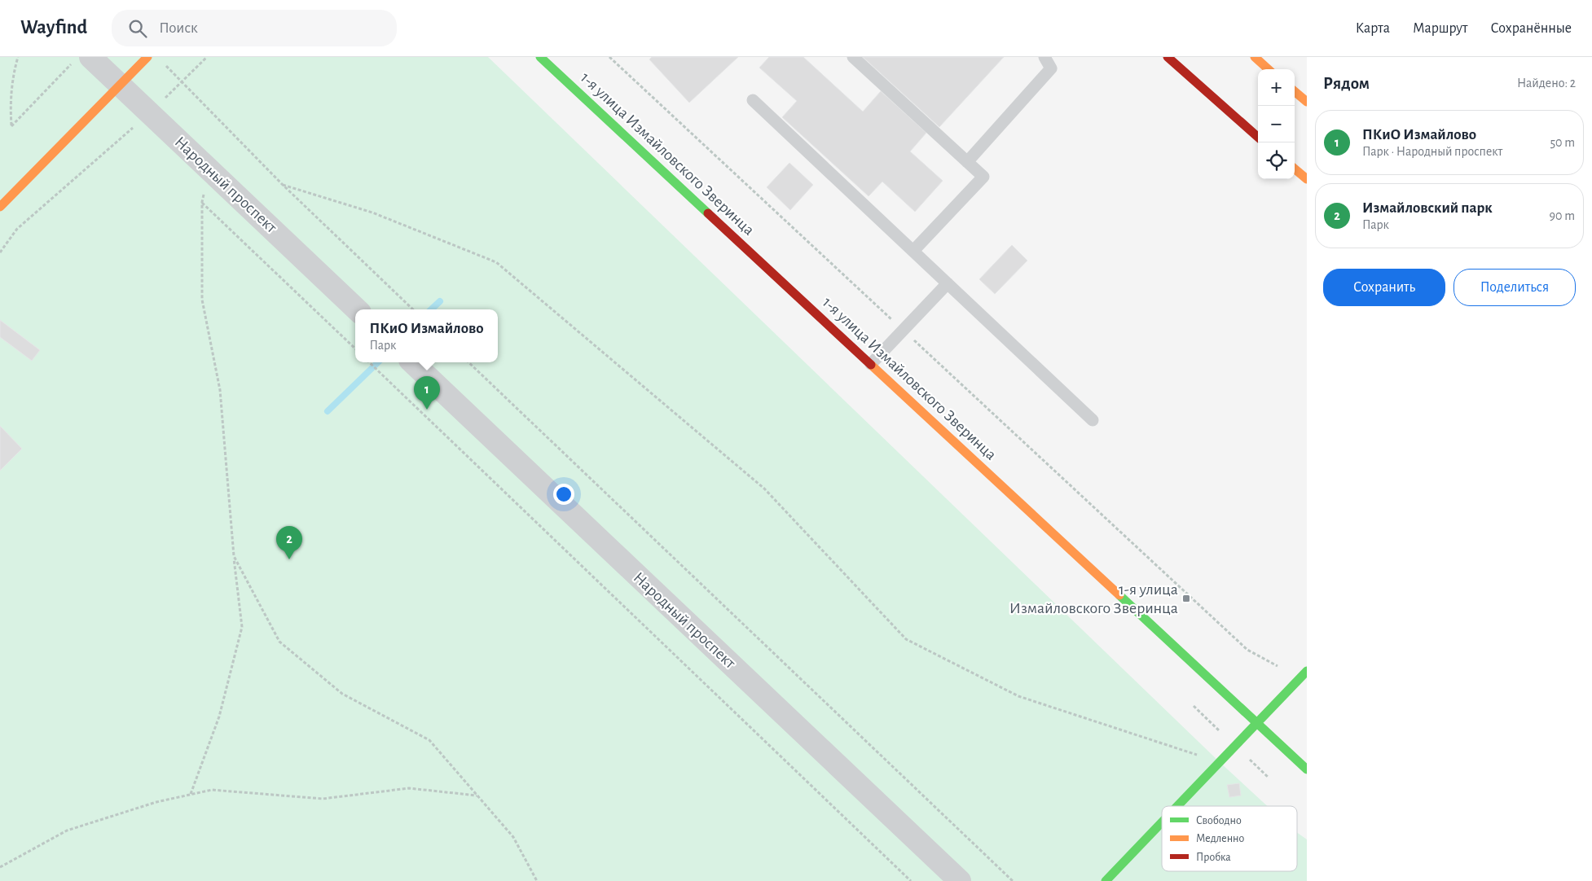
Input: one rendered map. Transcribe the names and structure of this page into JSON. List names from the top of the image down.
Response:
{
  "streets": {
    "street": ["1-я улица Измайловского Зверинца", "Народный проспект"]
  },
  "places": {
    "transit": ["1-я улица Измайловского Зверинца"]
  },
  "legend": ["Свободно", "Медленно", "Пробка"],
  "page": {
    "header": "Wayfind",
    "search": "Поиск",
    "nav": ["Карта", "Маршрут", "Сохранённые"],
    "heading": ["Рядом", "Найдено: 2"],
    "map_buttons": ["+", "−"],
    "list": [
      {
        "mark": "1",
        "name": "ПКиО Измайлово",
        "note": "Парк · Народный проспект",
        "value": "50 m"
      },
      {
        "mark": "2",
        "name": "Измайловский парк",
        "note": "Парк",
        "value": "90 m"
      }
    ],
    "buttons": ["Сохранить", "Поделиться"],
    "popup": ["ПКиО Измайлово", "Парк"],
    "pins": ["1", "2"]
  }
}
